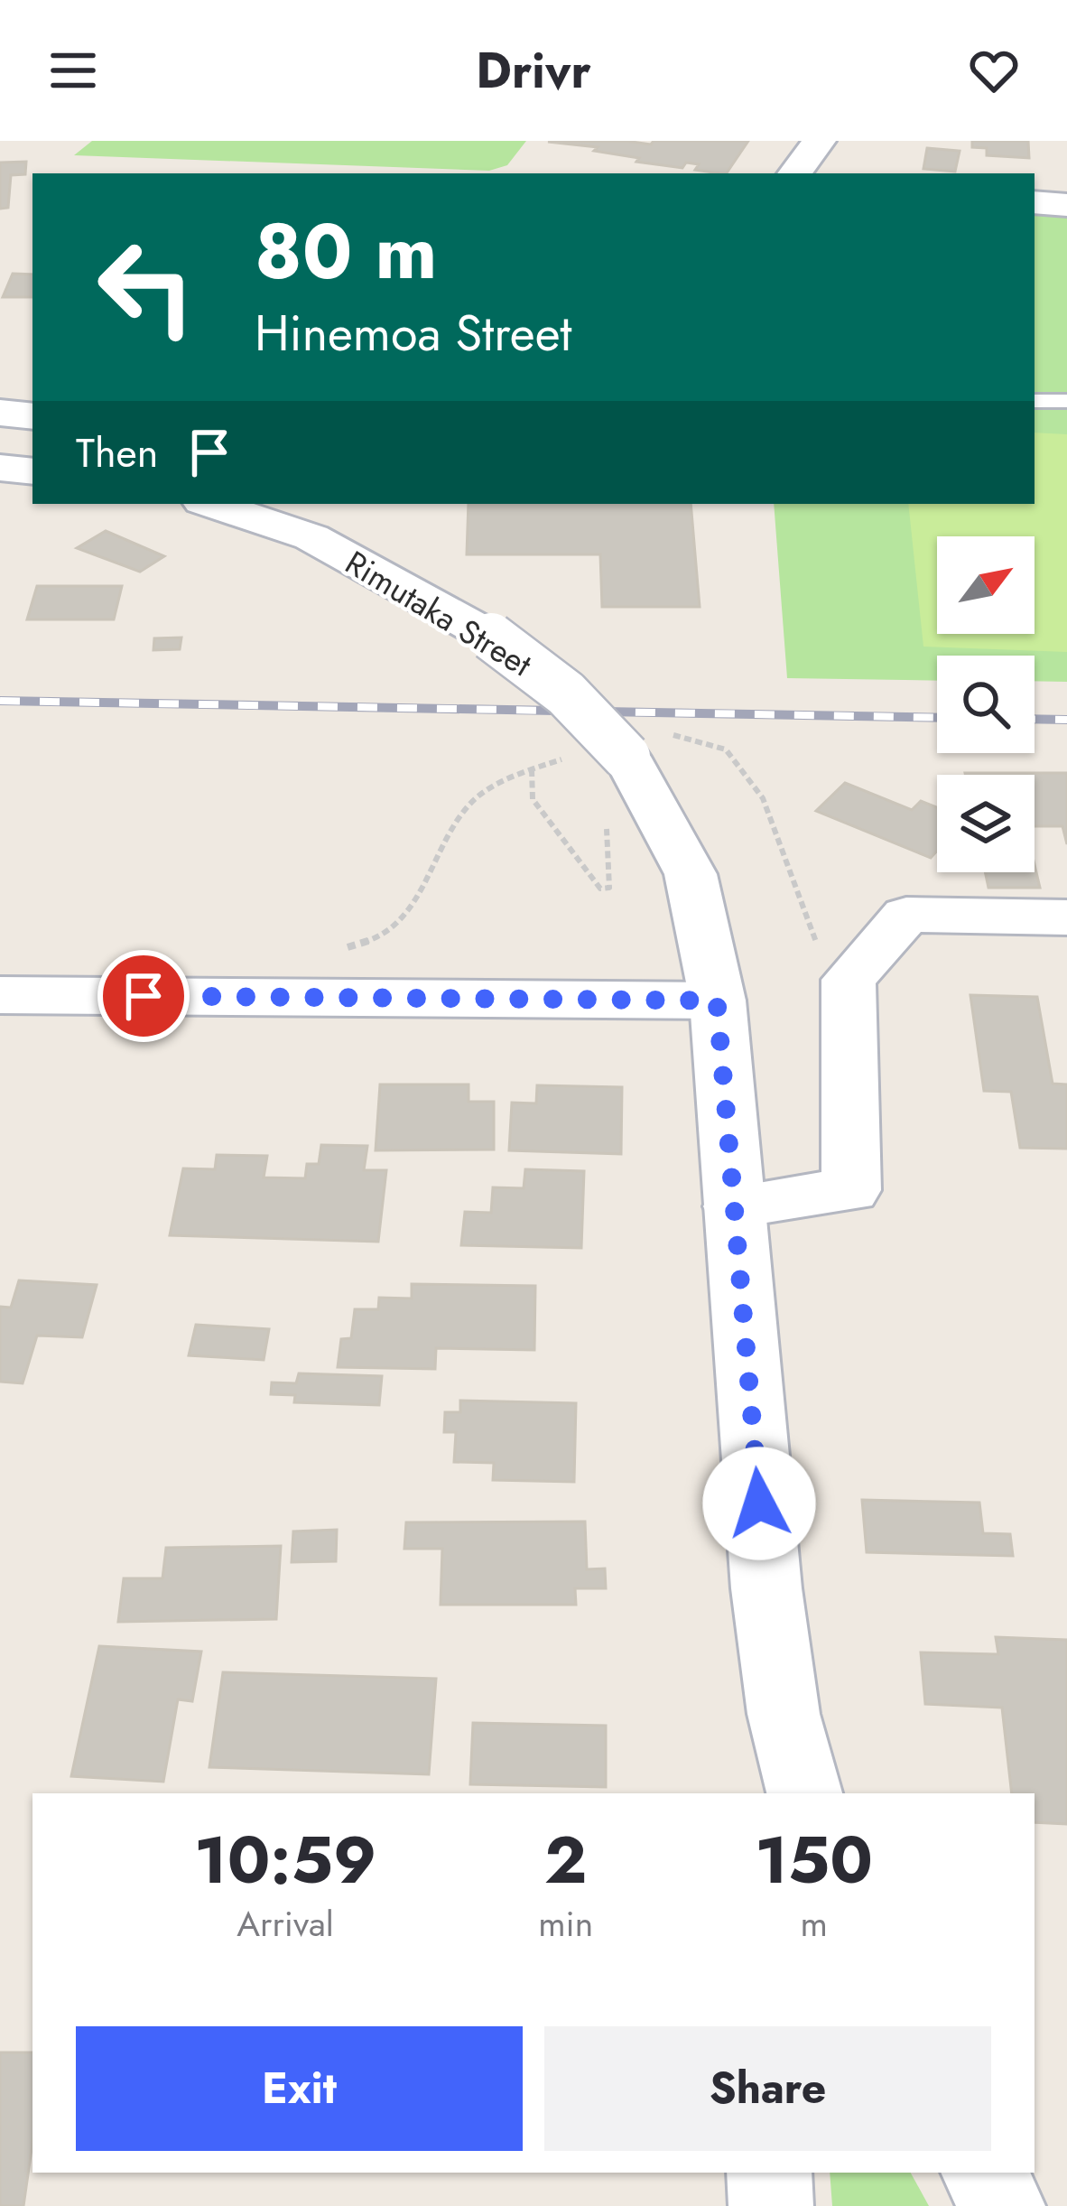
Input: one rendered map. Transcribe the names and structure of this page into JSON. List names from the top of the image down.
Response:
{
  "streets": {
    "main road": ["Rimutaka Street"]
  },
  "north": "top right",
  "page": {
    "header": "Drivr",
    "turn": ["80 m", "Hinemoa Street"],
    "then": "Then",
    "eta": [
      "10:59",
      "Arrival",
      "2",
      "min",
      "150",
      "m"
    ],
    "buttons": ["Exit", "Share"]
  }
}
